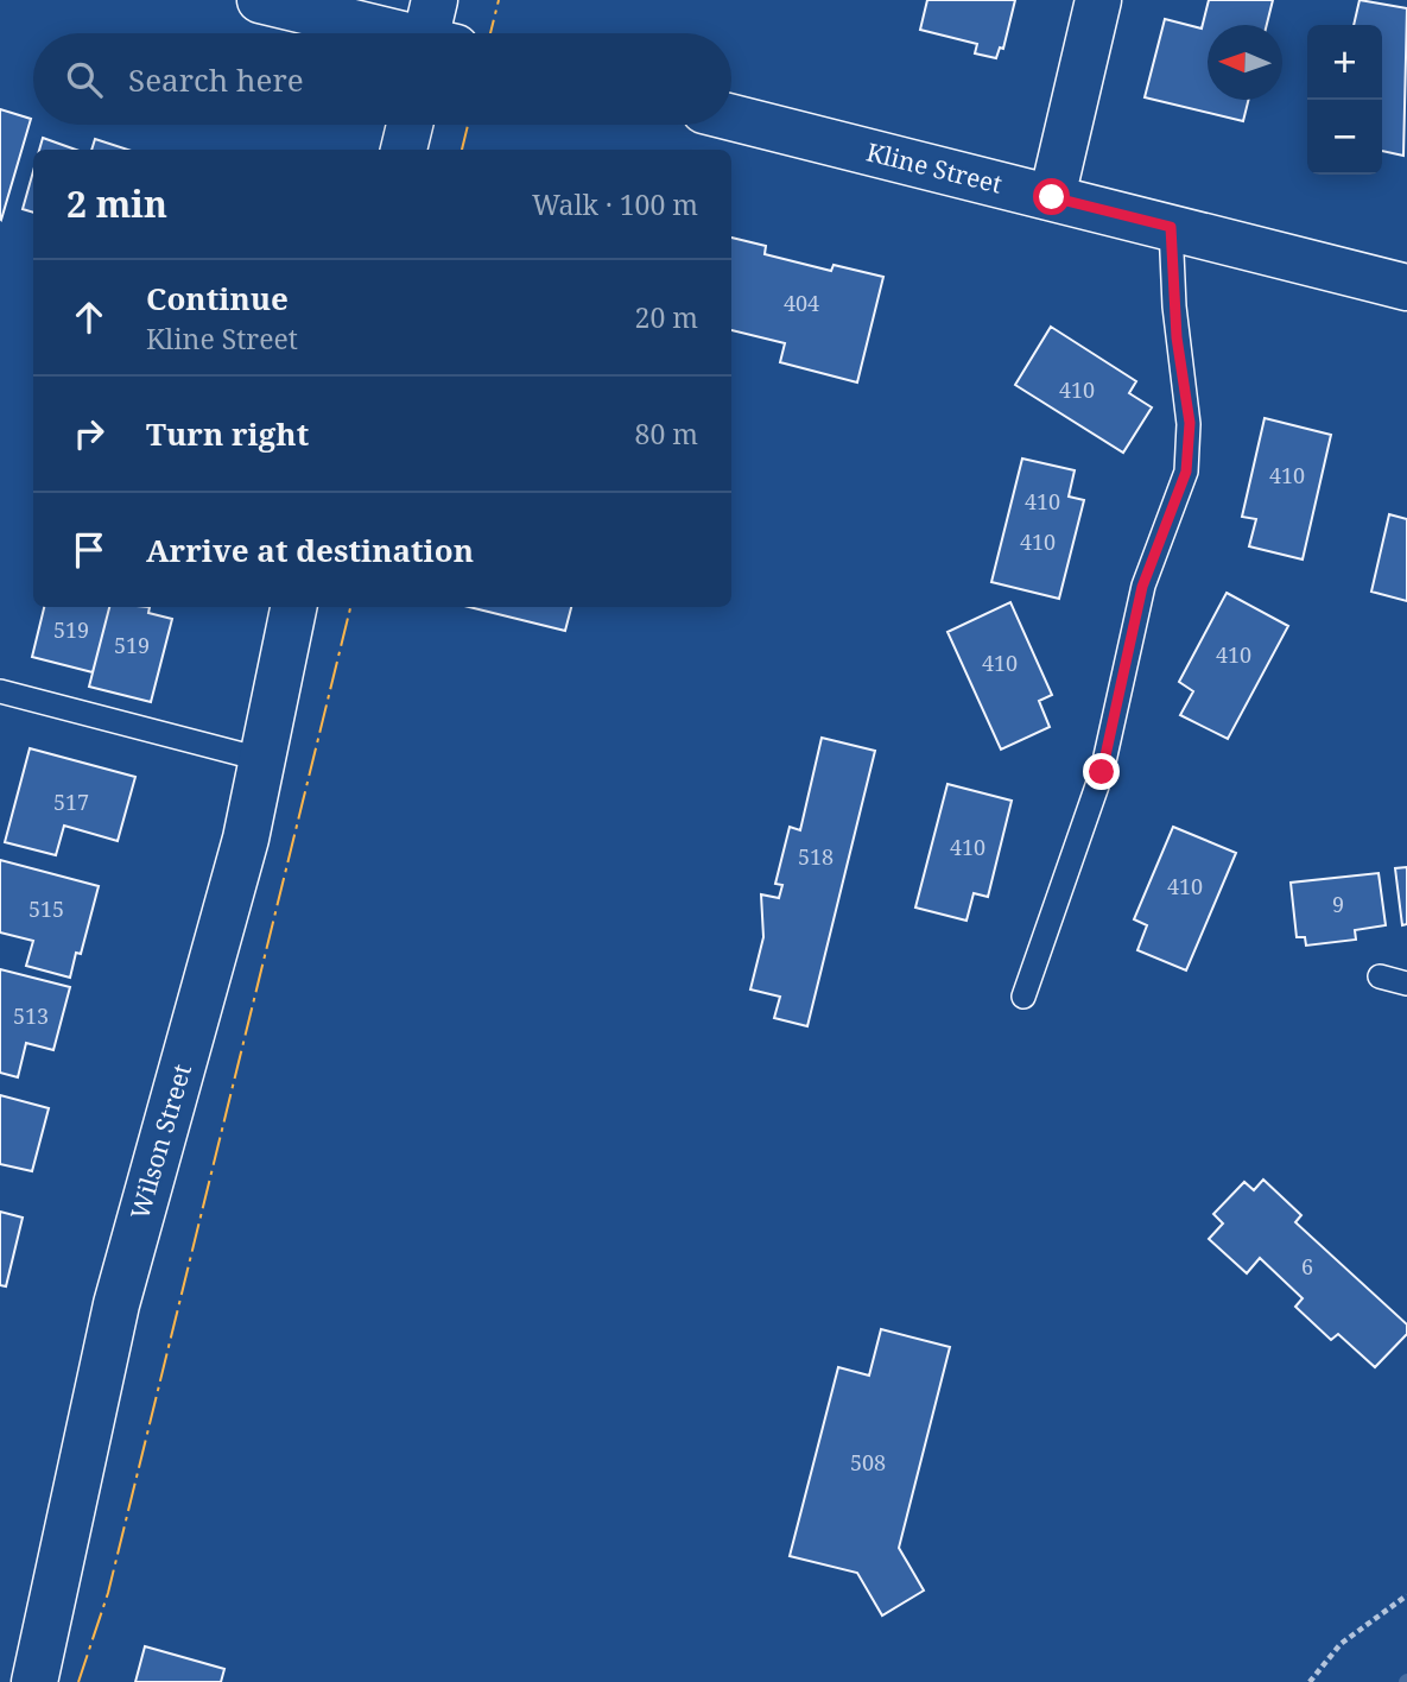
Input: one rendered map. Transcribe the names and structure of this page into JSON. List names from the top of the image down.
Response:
{
  "streets": {
    "street": ["Kline Street", "Wilson Street"]
  },
  "house_numbers": [
    "404",
    "410",
    "410",
    "410",
    "410",
    "519",
    "519",
    "410",
    "410",
    "517",
    "410",
    "518",
    "410",
    "9",
    "515",
    "513",
    "6",
    "508"
  ],
  "north": "left",
  "page": {
    "map_buttons": ["+", "−"],
    "search": "Search here",
    "heading": ["2 min", "Walk · 100 m"],
    "list": [
      ["Continue", "Kline Street", "20 m"],
      ["Turn right", "80 m"],
      "Arrive at destination"
    ]
  }
}
